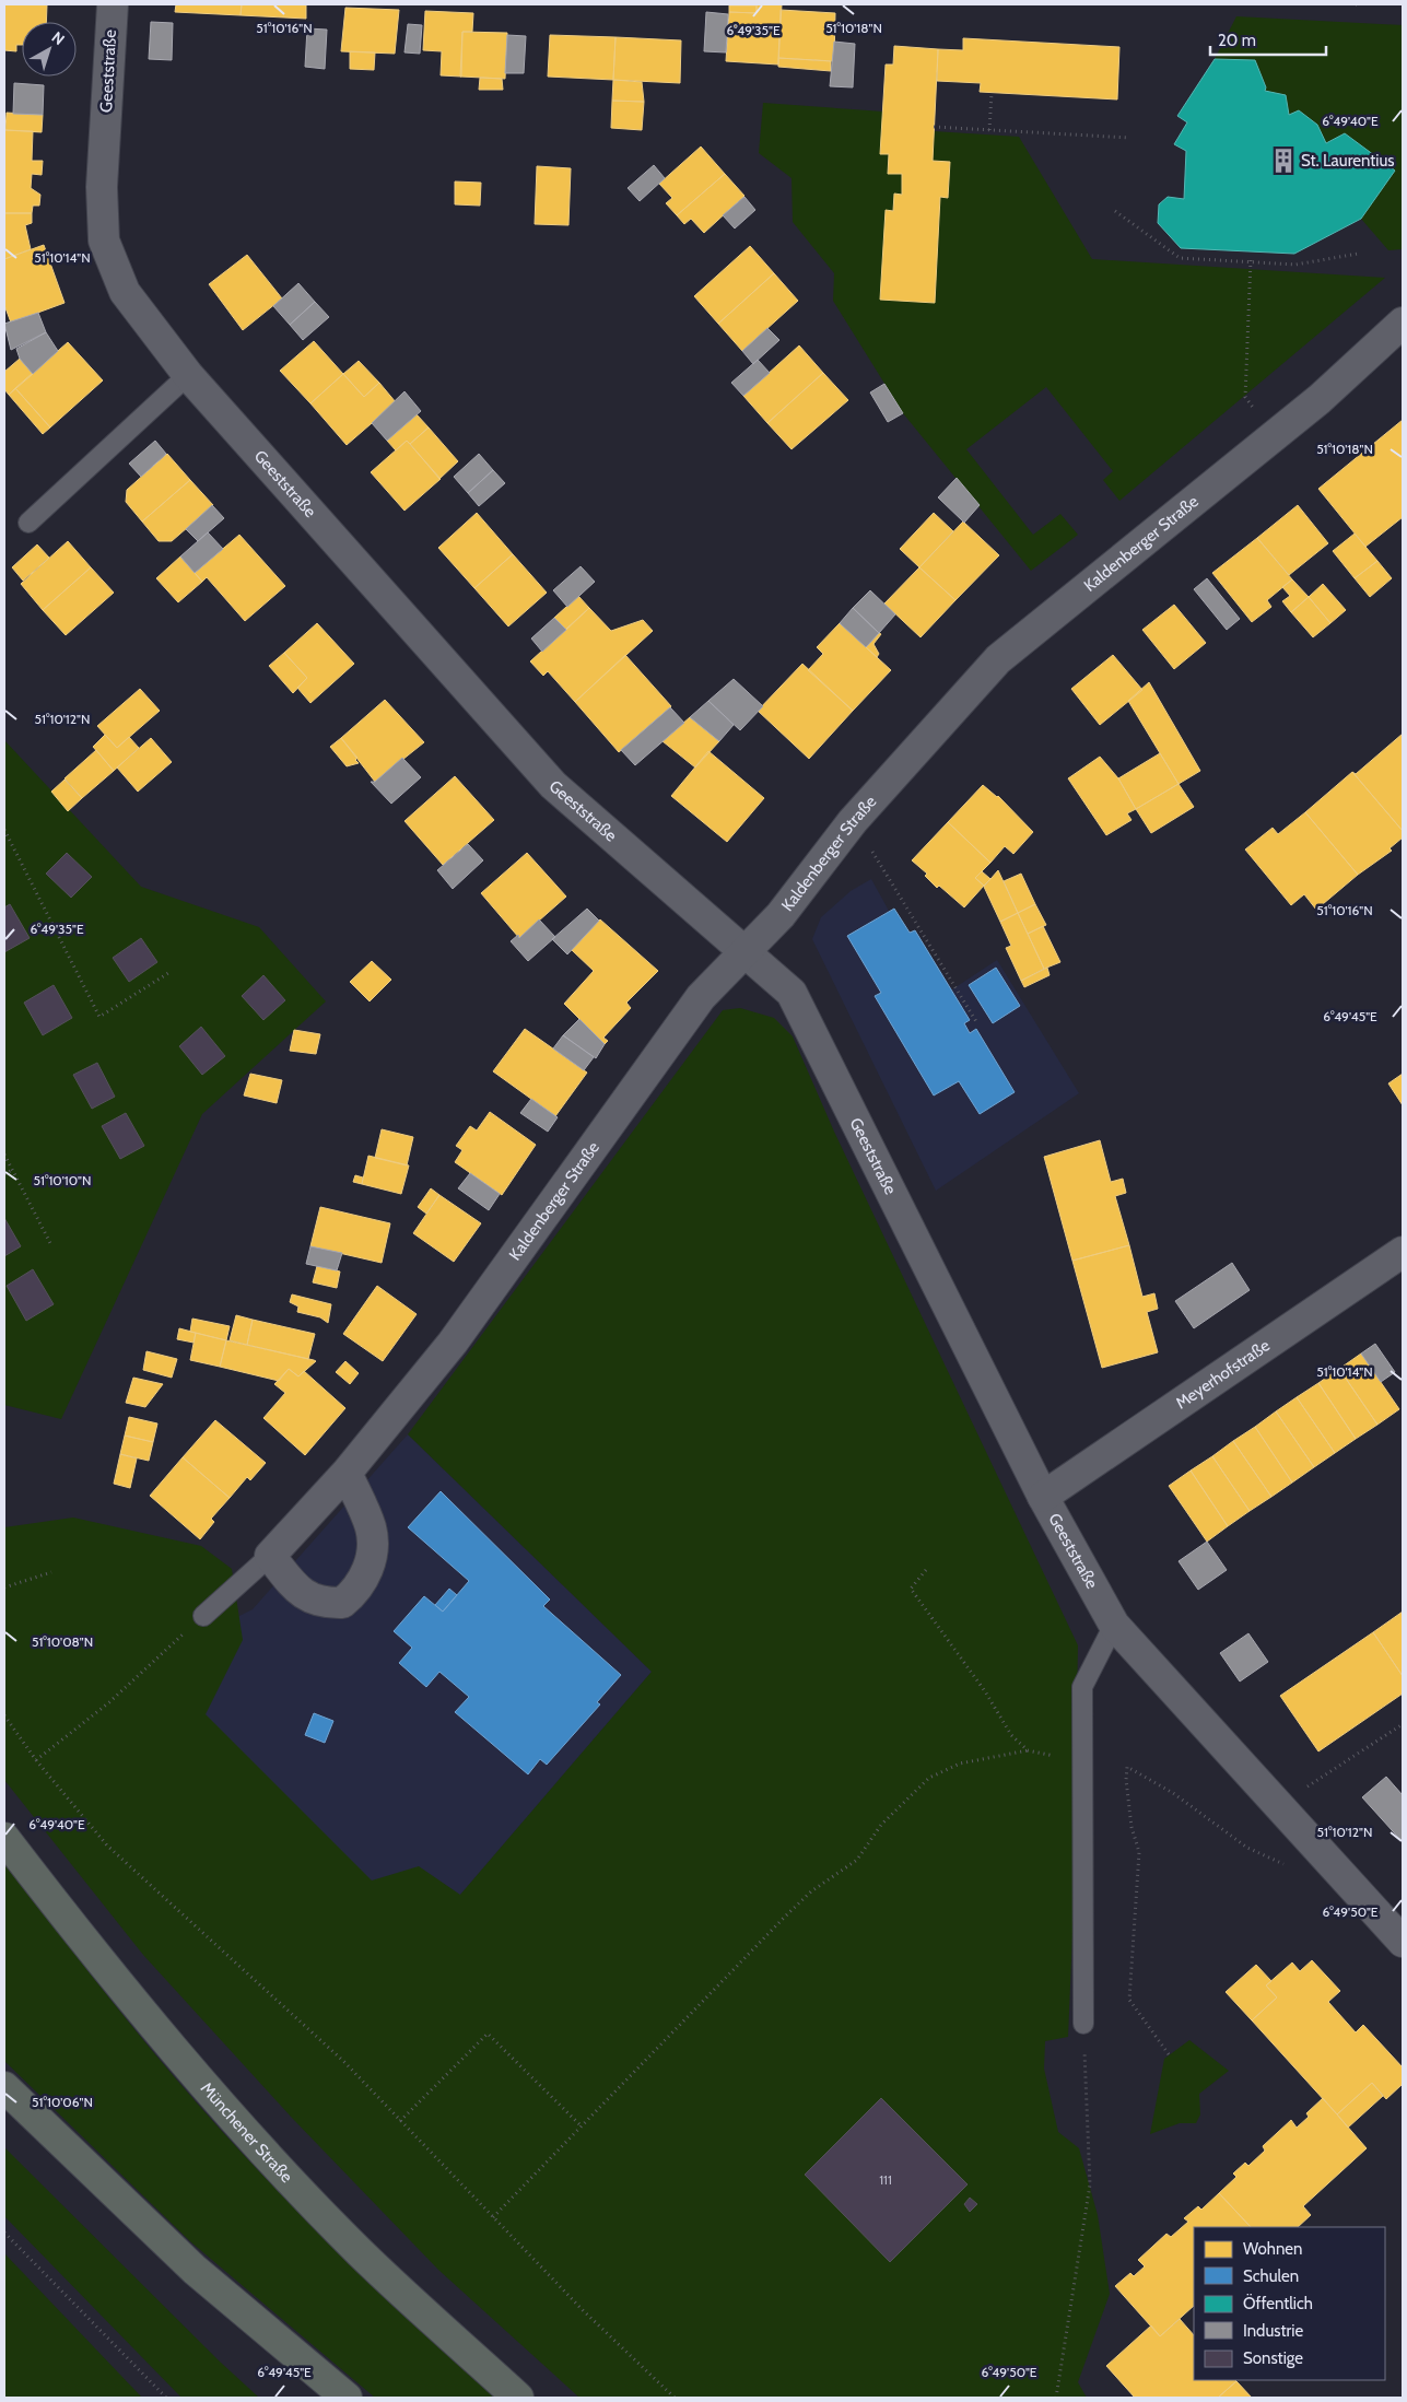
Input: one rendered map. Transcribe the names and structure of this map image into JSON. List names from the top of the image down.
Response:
{
  "streets": {
    "highway": ["Münchener Straße"],
    "street": ["Geeststraße", "Kaldenberger Straße", "Meyerhofstraße"]
  },
  "crossings": [
    ["Geeststraße", "Kaldenberger Straße"],
    ["Geeststraße", "Meyerhofstraße"]
  ],
  "places": {
    "building": ["St. Laurentius"]
  },
  "house_numbers": ["111"],
  "legend": [
    "Wohnen",
    "Schulen",
    "Öffentlich",
    "Industrie",
    "Sonstige"
  ],
  "scale_bar": "20 m",
  "north": "top right",
  "coordinates": [
    "51°10'18\"N",
    "51°10'16\"N",
    "6°49'35\"E",
    "6°49'40\"E",
    "51°10'14\"N",
    "51°10'12\"N",
    "6°49'45\"E",
    "51°10'10\"N",
    "51°10'08\"N",
    "6°49'50\"E",
    "51°10'06\"N"
  ]
}
